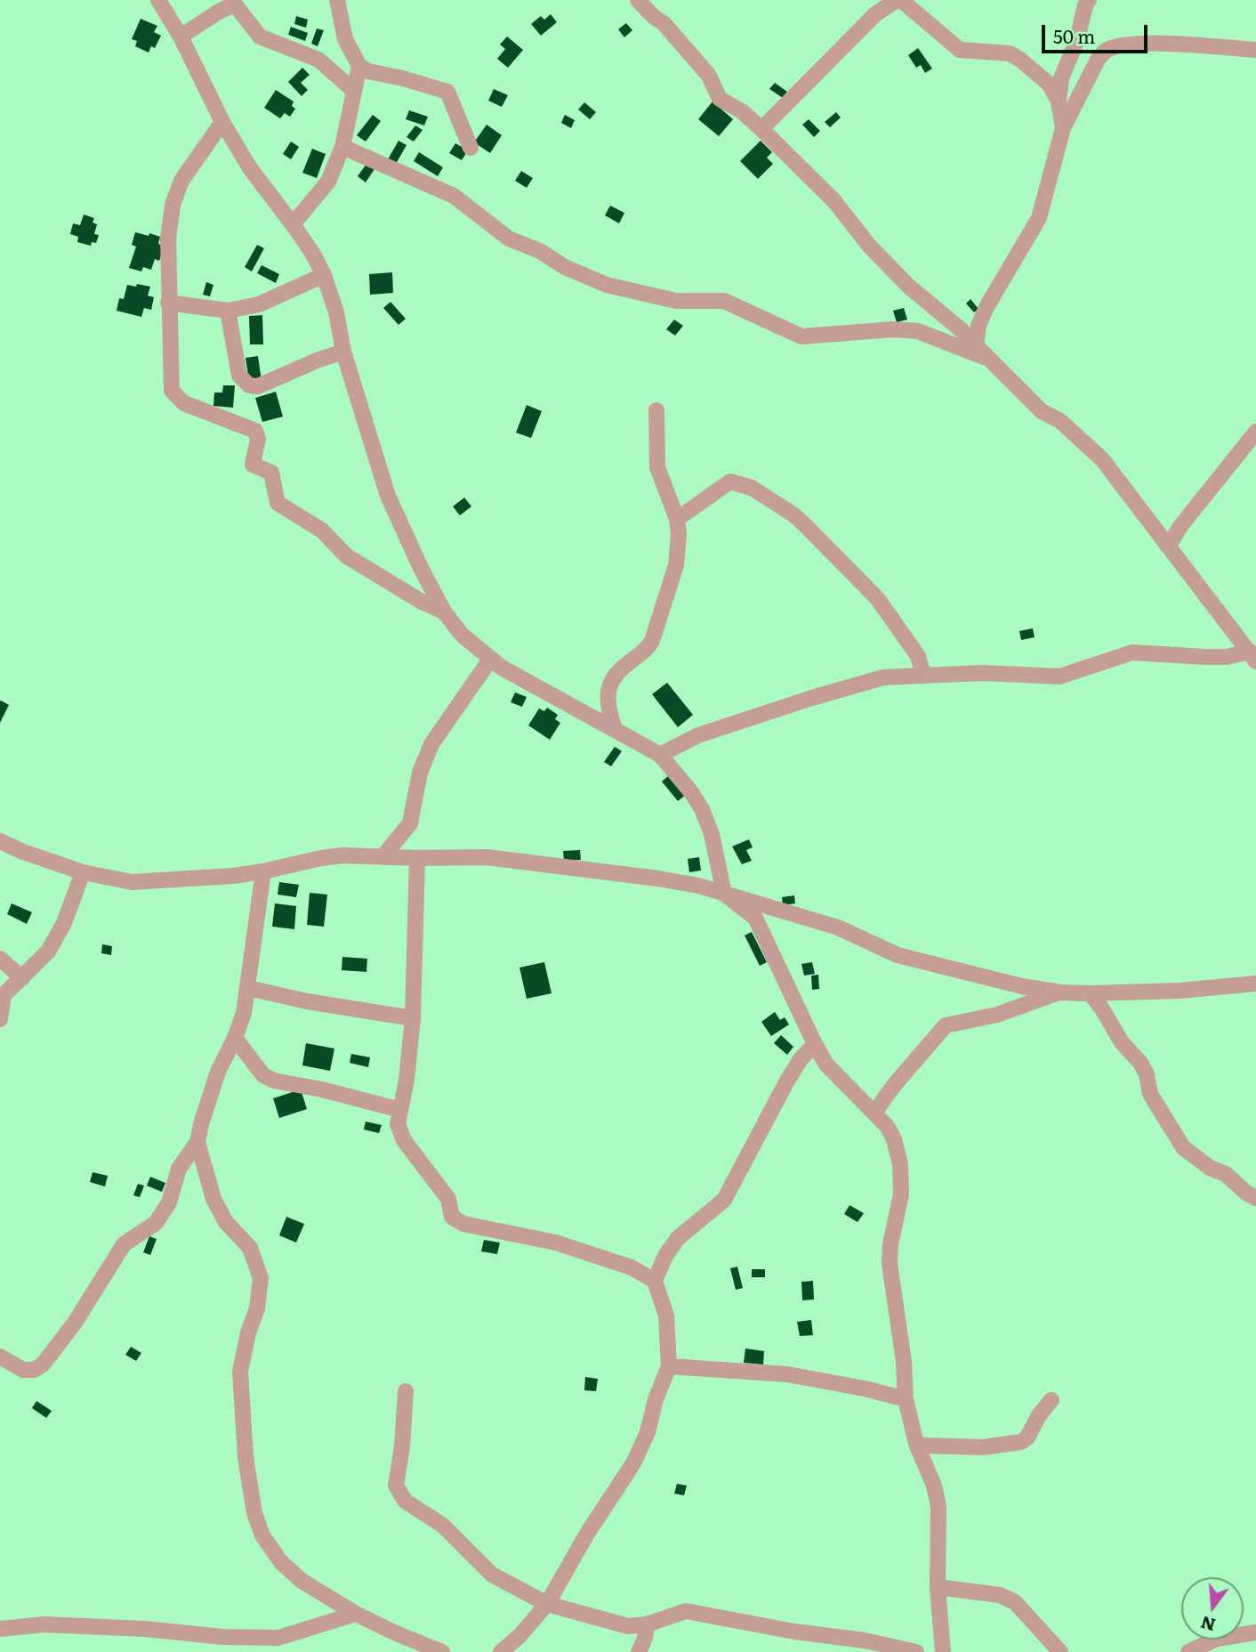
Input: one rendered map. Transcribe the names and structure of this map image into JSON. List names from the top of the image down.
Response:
{
  "scale_bar": "50 m",
  "north": "bottom"
}
